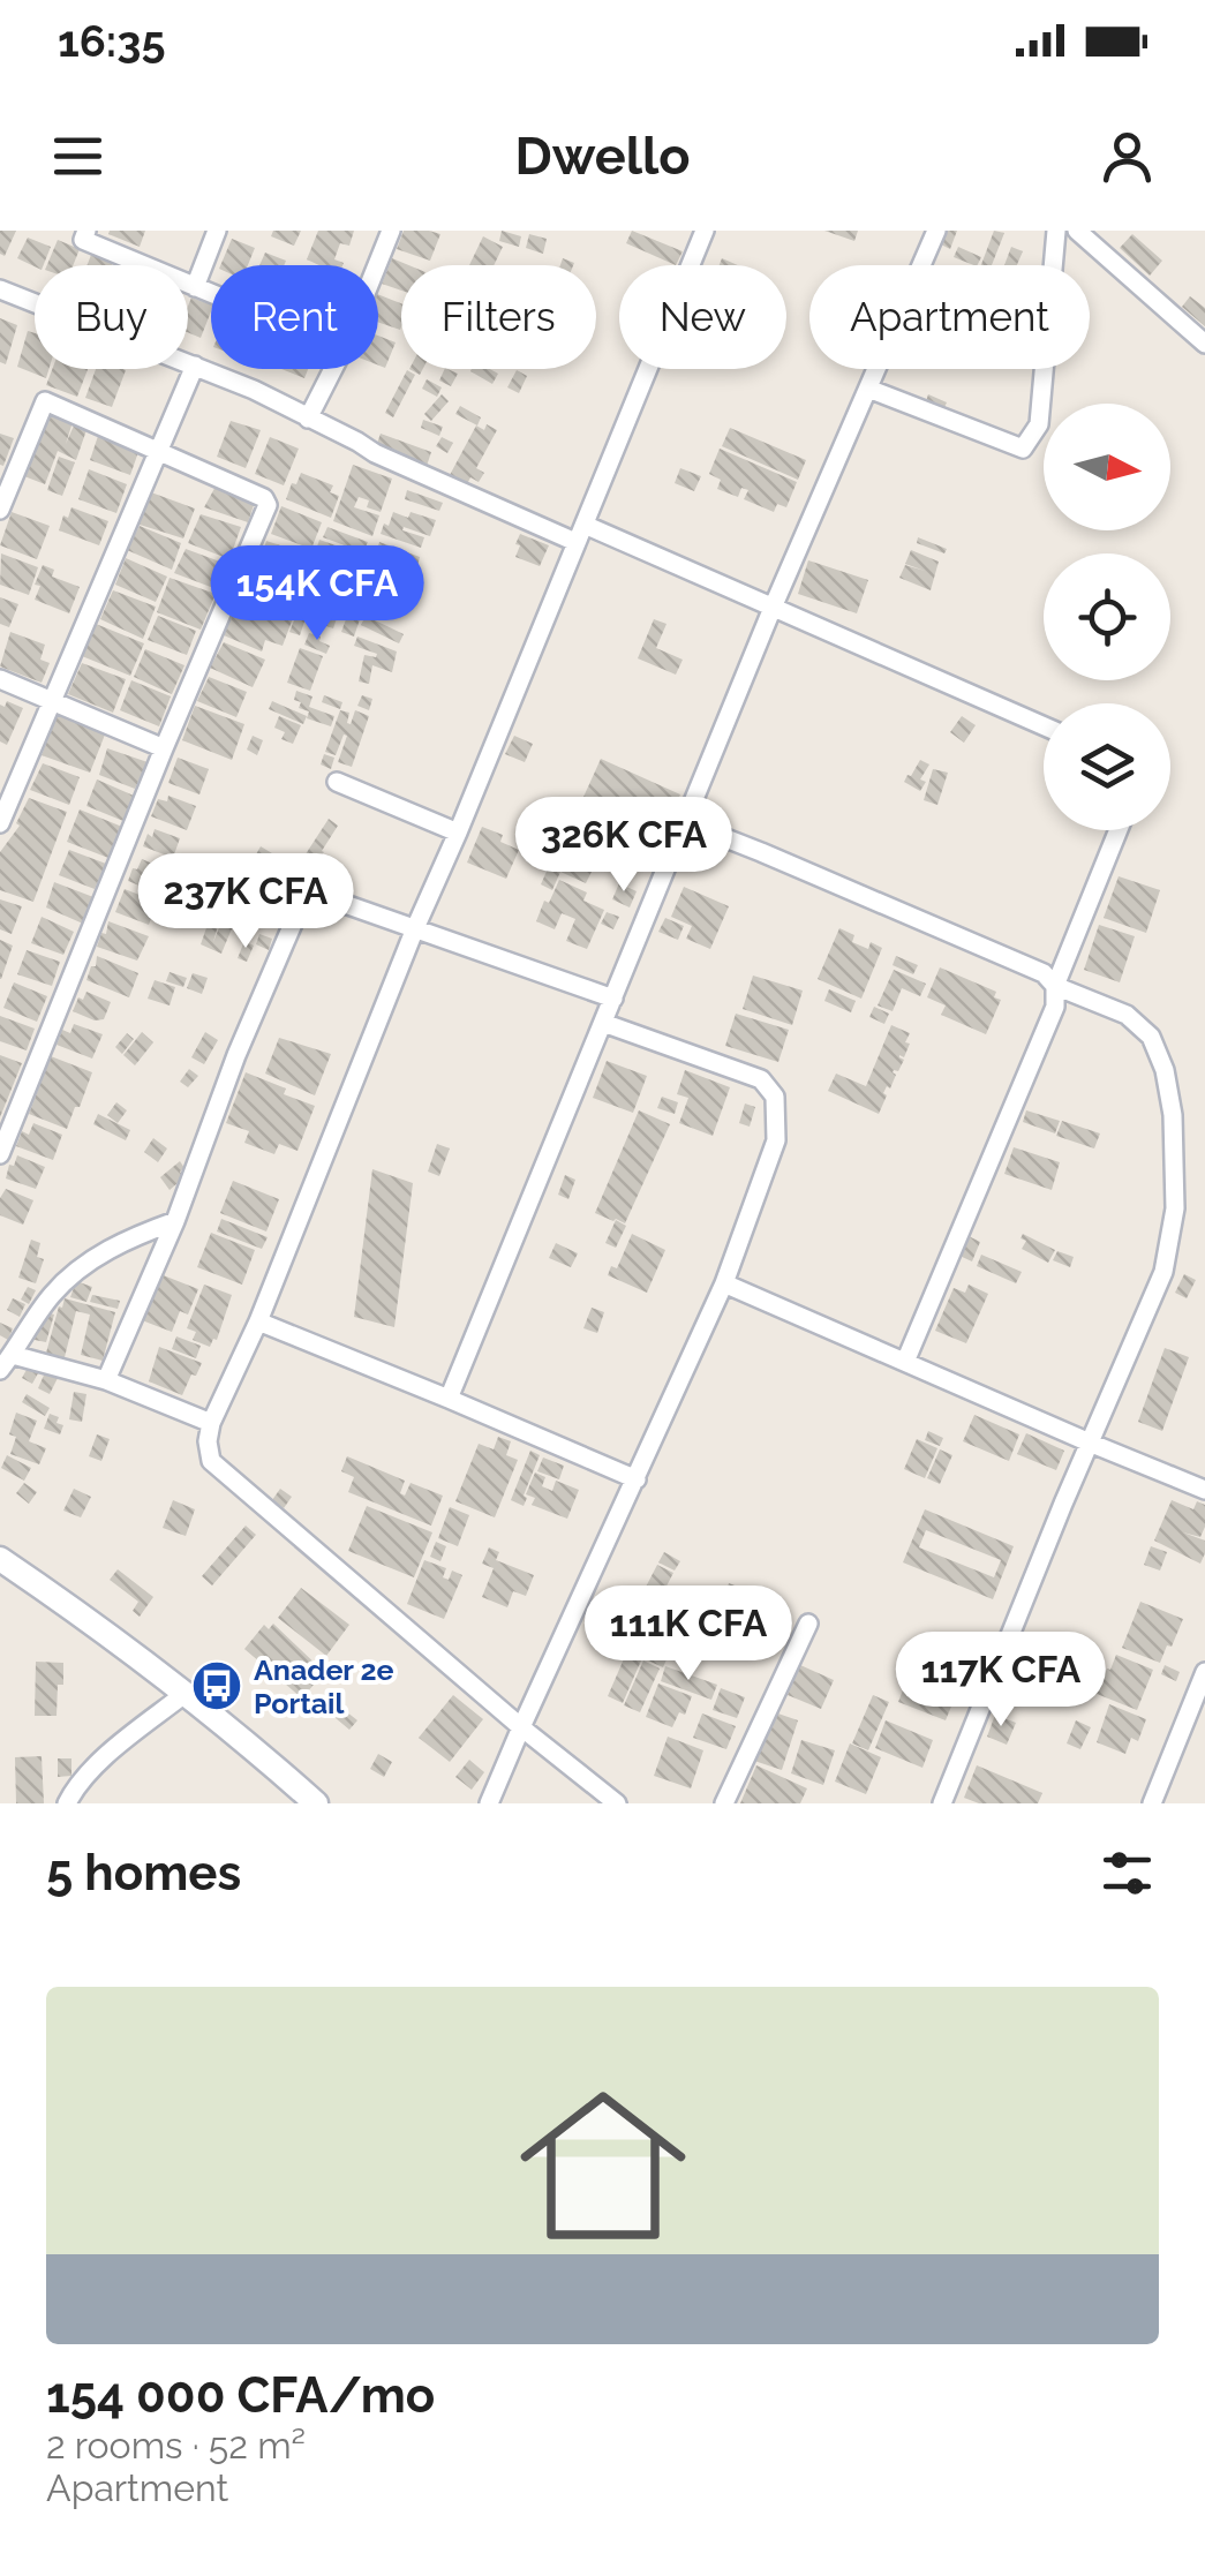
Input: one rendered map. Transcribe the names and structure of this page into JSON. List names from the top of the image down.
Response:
{
  "places": {
    "bus stop": ["Anader 2e Portail"]
  },
  "north": "right",
  "page": {
    "status": "16:35",
    "header": "Dwello",
    "chip": [
      "Buy",
      "Rent",
      "Filters",
      "New",
      "Apartment"
    ],
    "price": [
      "154K CFA",
      "326K CFA",
      "237K CFA",
      "111K CFA",
      "117K CFA"
    ],
    "heading": "5 homes",
    "list": [
      {
        "name": "154 000 CFA/mo",
        "note": "2 rooms · 52 m² · Apartment"
      }
    ]
  }
}
